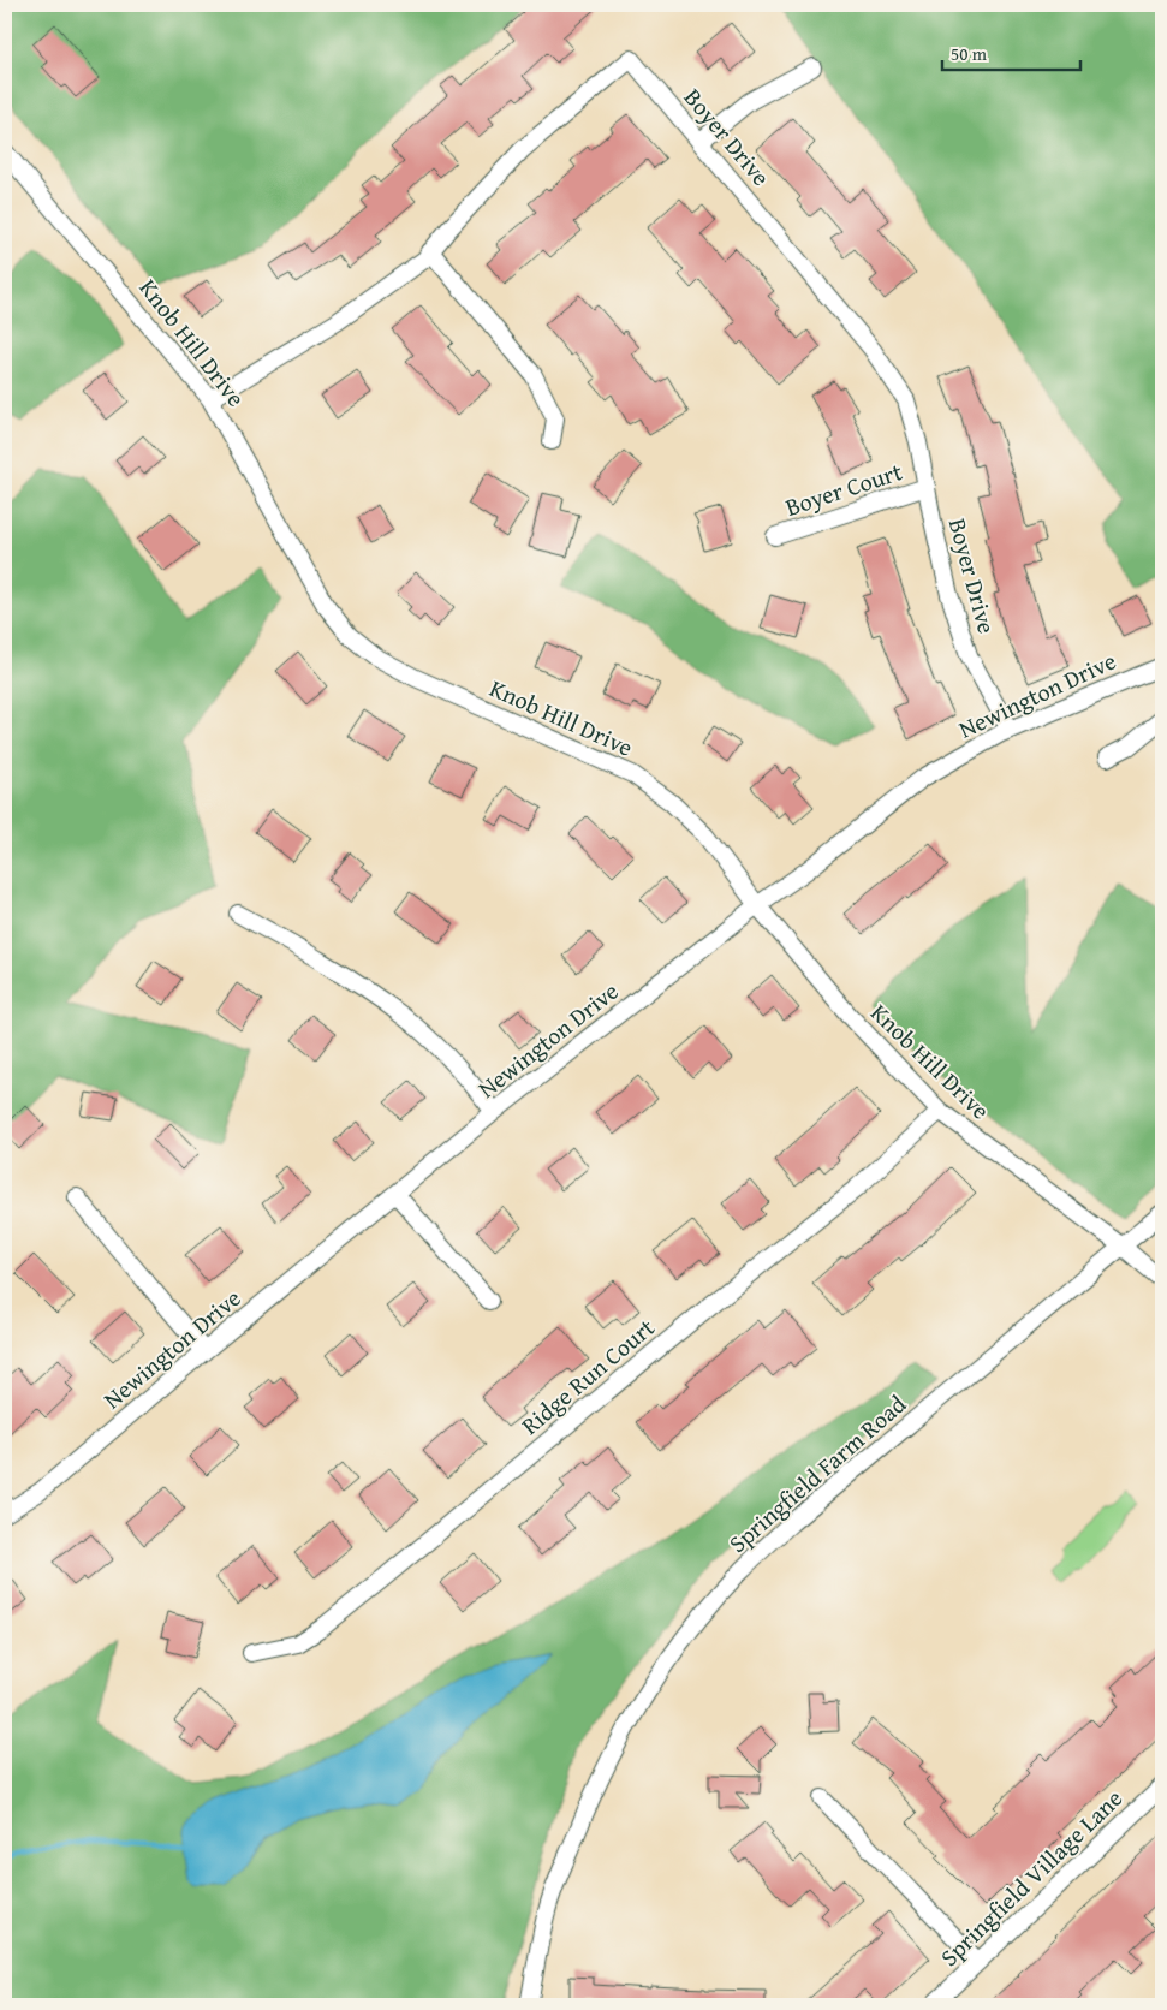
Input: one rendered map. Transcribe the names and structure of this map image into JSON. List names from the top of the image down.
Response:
{
  "streets": {
    "street": [
      "Boyer Drive",
      "Knob Hill Drive",
      "Boyer Court",
      "Newington Drive",
      "Ridge Run Court",
      "Springfield Farm Road",
      "Springfield Village Lane"
    ]
  },
  "crossings": [
    ["Boyer Drive", "Knob Hill Drive"],
    ["Boyer Drive", "Boyer Court"],
    ["Boyer Drive", "Newington Drive"],
    ["Knob Hill Drive", "Newington Drive"],
    ["Knob Hill Drive", "Ridge Run Court"],
    ["Knob Hill Drive", "Springfield Farm Road"]
  ],
  "scale_bar": "50 m"
}
